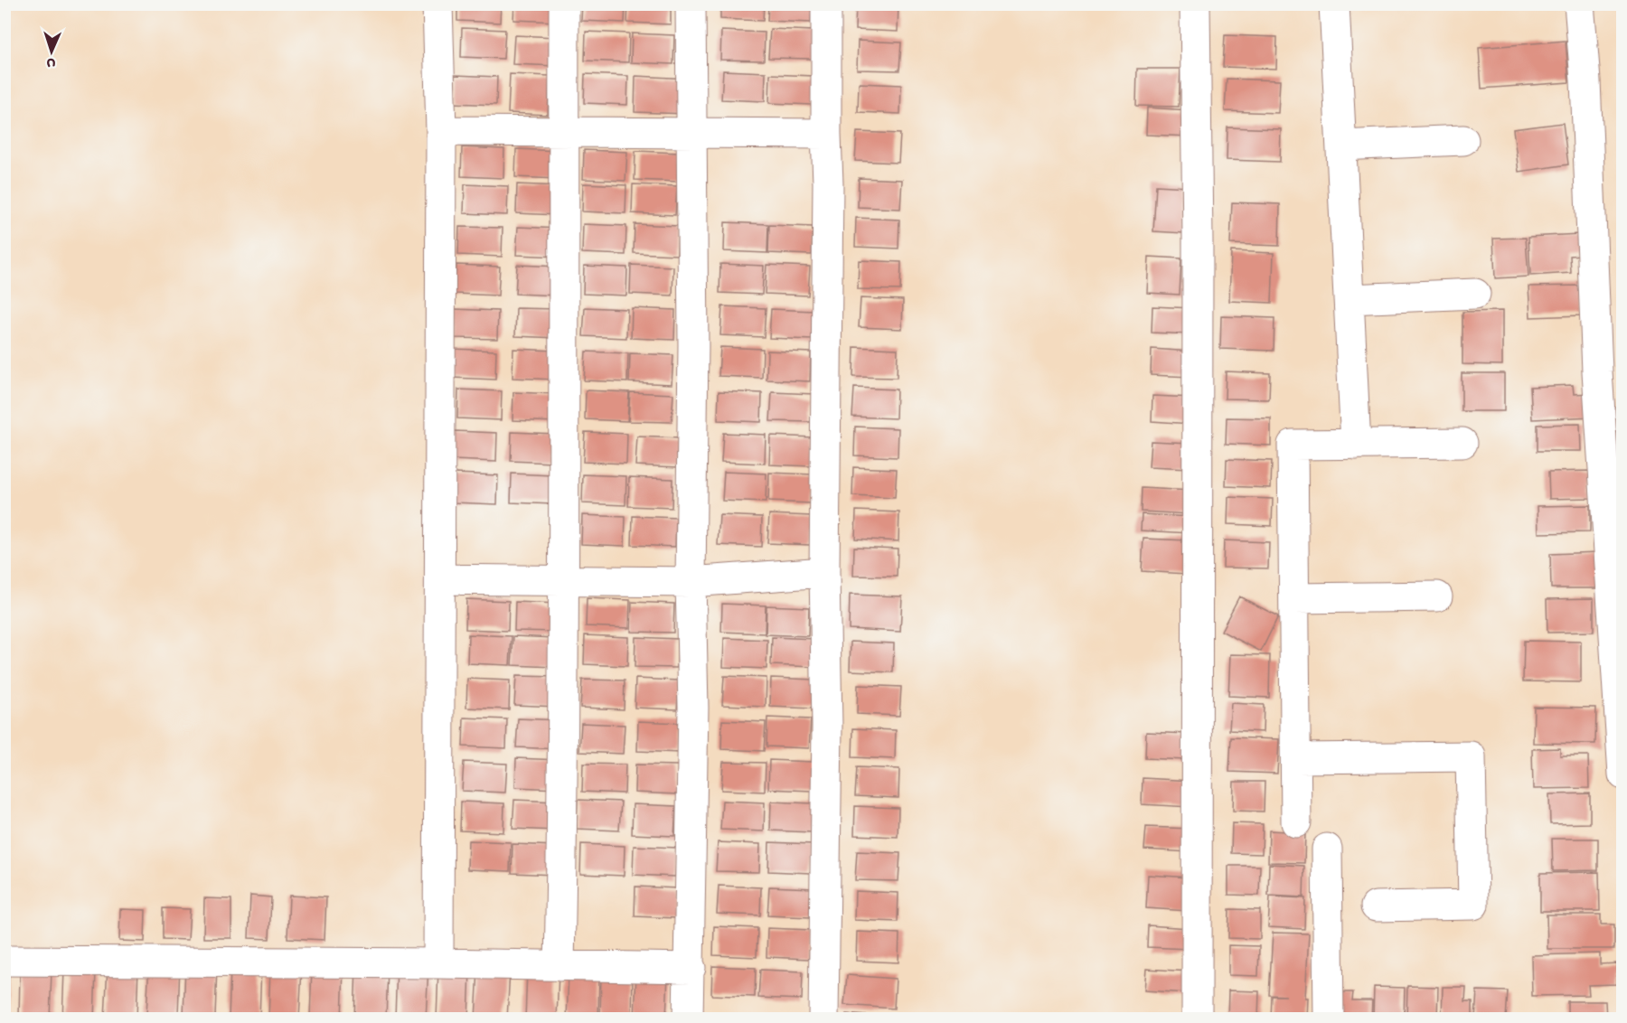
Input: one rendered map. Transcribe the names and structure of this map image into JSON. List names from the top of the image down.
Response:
{
  "north": "bottom"
}
